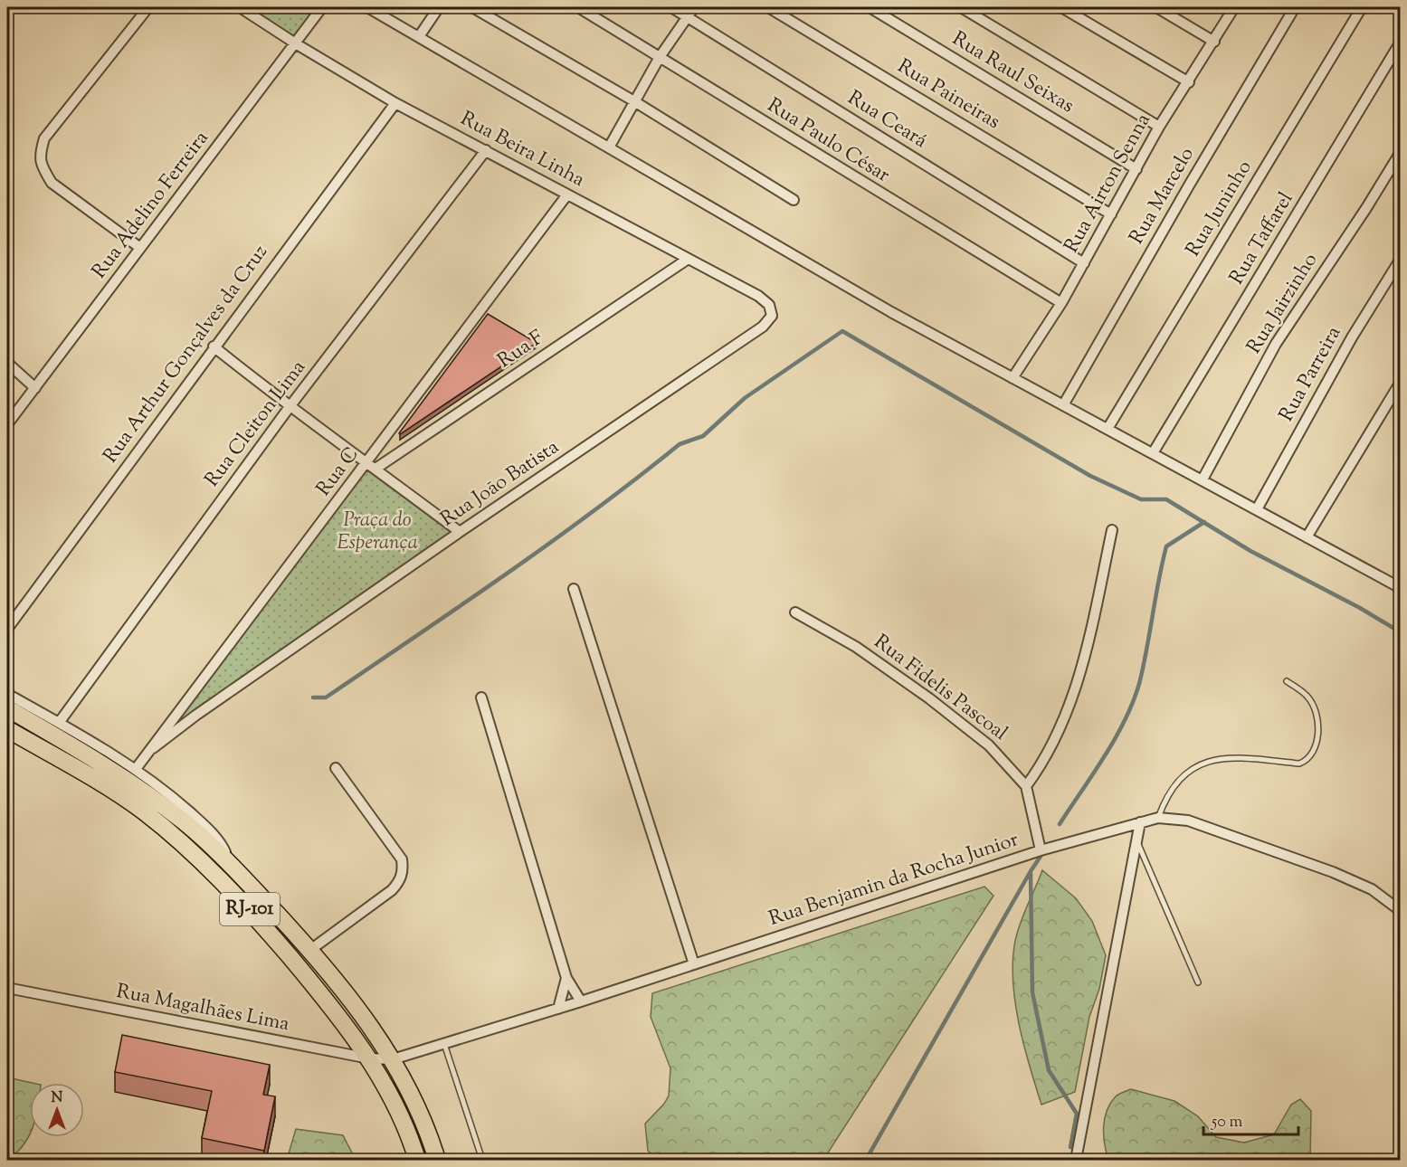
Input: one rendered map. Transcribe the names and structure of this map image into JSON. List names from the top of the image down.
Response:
{
  "streets": {
    "main road": ["RJ-101"],
    "street": [
      "Rua Raul Seixas",
      "Rua Paineiras",
      "Rua Ceará",
      "Rua Paulo César",
      "Rua Beira Linha",
      "Rua Airton Senna",
      "Rua Marcelo",
      "Rua Adelino Ferreira",
      "Rua Juninho",
      "Rua Taffarel",
      "Rua Jairzinho",
      "Rua F",
      "Rua Arthur Gonçalves da Cruz",
      "Rua Parreira",
      "Rua Cleiton Lima",
      "Rua C",
      "Rua Joāo Batista",
      "Rua Fidelis Pascoal",
      "Rua Benjamin da Rocha Junior",
      "Rua Magalhães Lima"
    ]
  },
  "crossings": [
    ["Rua Raul Seixas", "Rua Airton Senna"],
    ["Rua Paineiras", "Rua Airton Senna"],
    ["Rua Ceará", "Rua Airton Senna"],
    ["Rua Paulo César", "Rua Airton Senna"],
    ["Rua Beira Linha", "Rua Adelino Ferreira"],
    ["Rua Beira Linha", "Rua F"],
    ["Rua Beira Linha", "Rua Arthur Gonçalves da Cruz"],
    ["Rua Beira Linha", "Rua Cleiton Lima"],
    ["Rua Beira Linha", "Rua C"],
    ["Rua Beira Linha", "Rua Joāo Batista"],
    ["Rua F", "Rua C"],
    ["Rua C", "Rua Joāo Batista"],
    ["Rua Fidelis Pascoal", "Rua Benjamin da Rocha Junior"],
    ["Rua Benjamin da Rocha Junior", "RJ-101"],
    ["Rua Benjamin da Rocha Junior", "Rua Magalhães Lima"],
    ["RJ-101", "Rua Magalhães Lima"]
  ],
  "parks": ["Praça do Esperança"],
  "scale_bar": "50 m",
  "north": "top"
}
